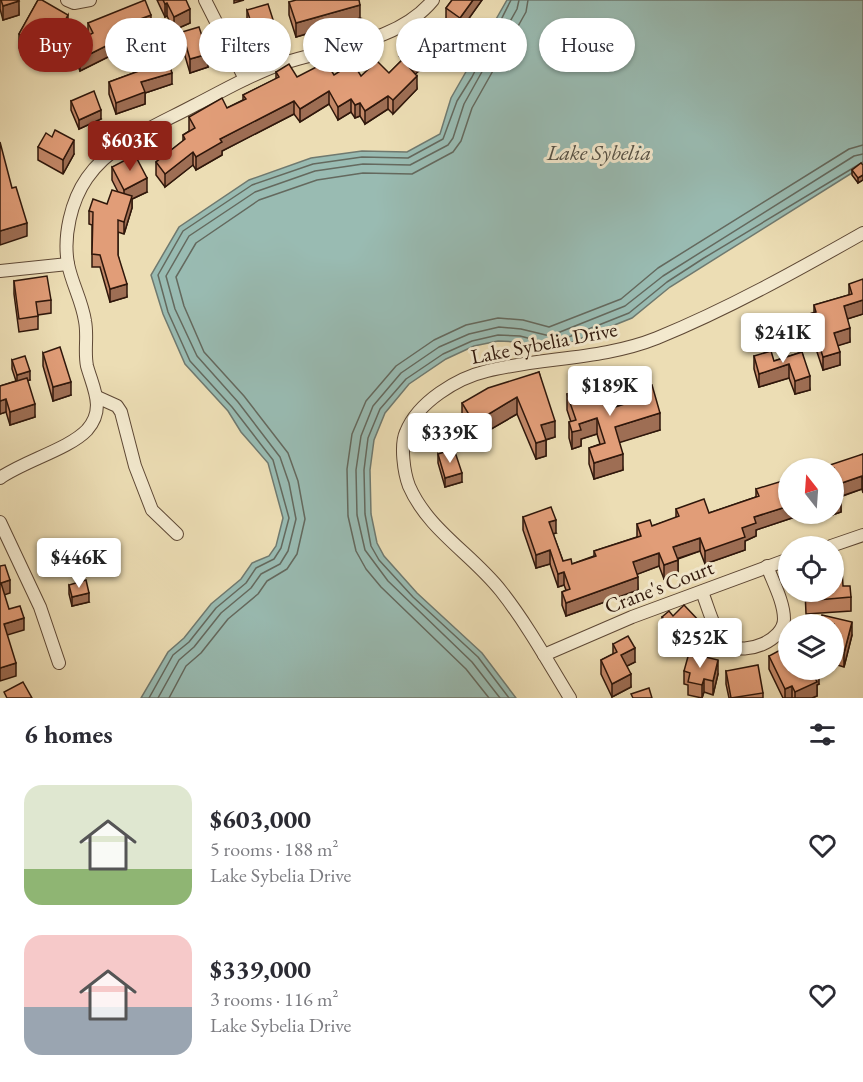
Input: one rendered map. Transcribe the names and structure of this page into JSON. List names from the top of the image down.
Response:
{
  "streets": {
    "street": ["Lake Sybelia Drive", "Crane's Court"]
  },
  "crossings": [
    ["Lake Sybelia Drive", "Crane's Court"]
  ],
  "water": ["Lake Sybelia"],
  "north": "top",
  "page": {
    "chip": [
      "Buy",
      "Rent",
      "Filters",
      "New",
      "Apartment",
      "House"
    ],
    "price": [
      "$603K",
      "$241K",
      "$189K",
      "$339K",
      "$446K",
      "$252K"
    ],
    "heading": "6 homes",
    "list": [
      {
        "name": "$603,000",
        "note": "5 rooms · 188 m² · Lake Sybelia Drive"
      },
      {
        "name": "$339,000",
        "note": "3 rooms · 116 m² · Lake Sybelia Drive"
      }
    ]
  }
}
